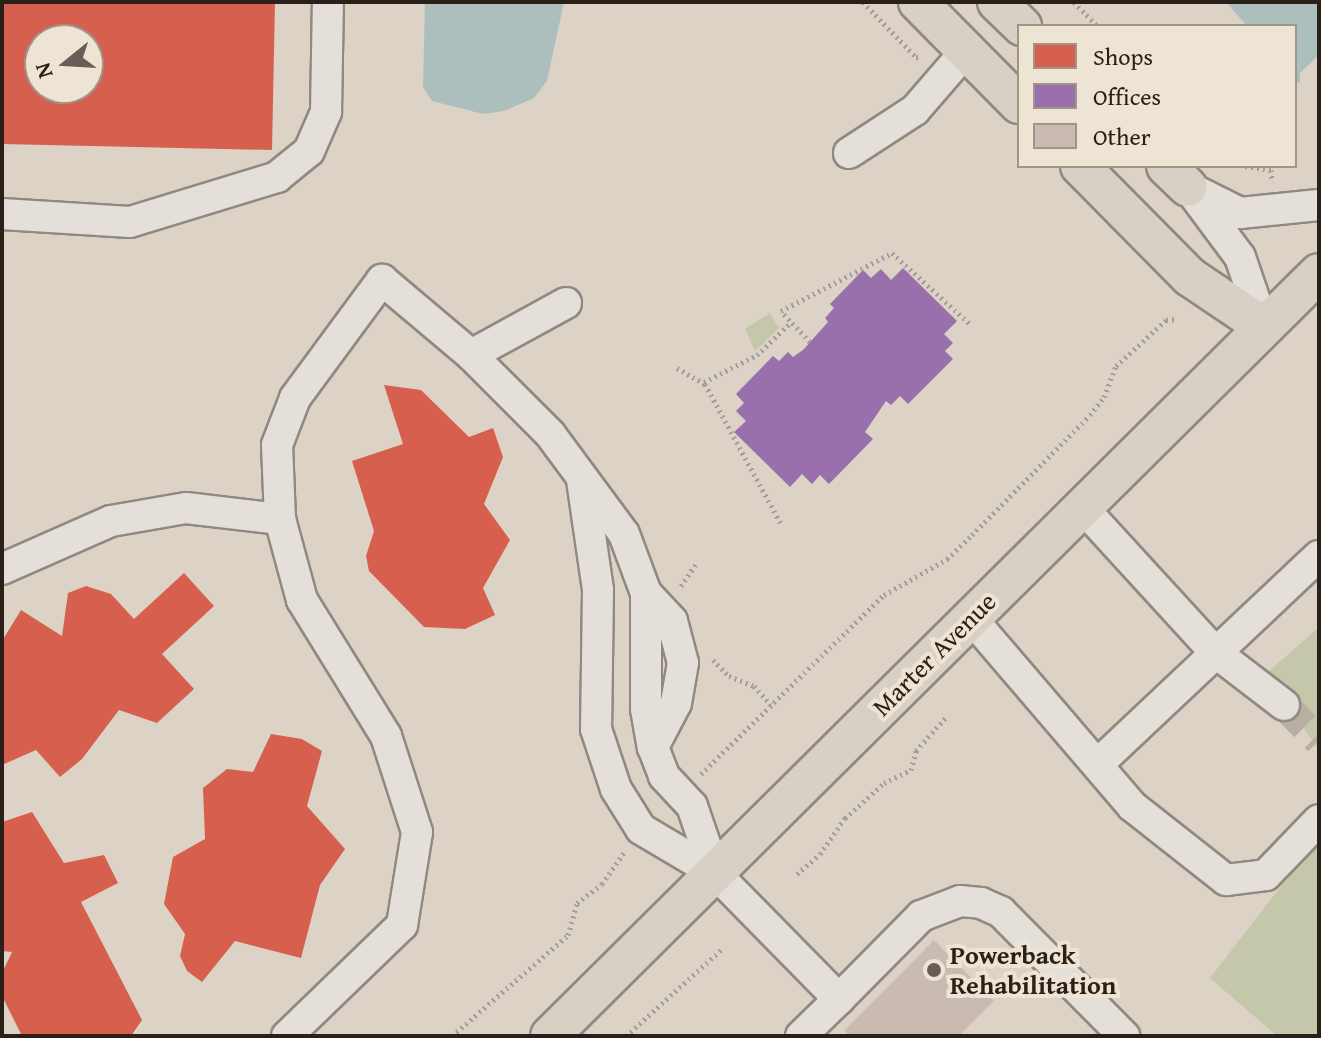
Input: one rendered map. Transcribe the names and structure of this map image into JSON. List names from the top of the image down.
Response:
{
  "streets": {
    "main road": ["Marter Avenue"]
  },
  "places": ["Powerback Rehabilitation"],
  "legend": ["Shops", "Offices", "Other"],
  "north": "left"
}
